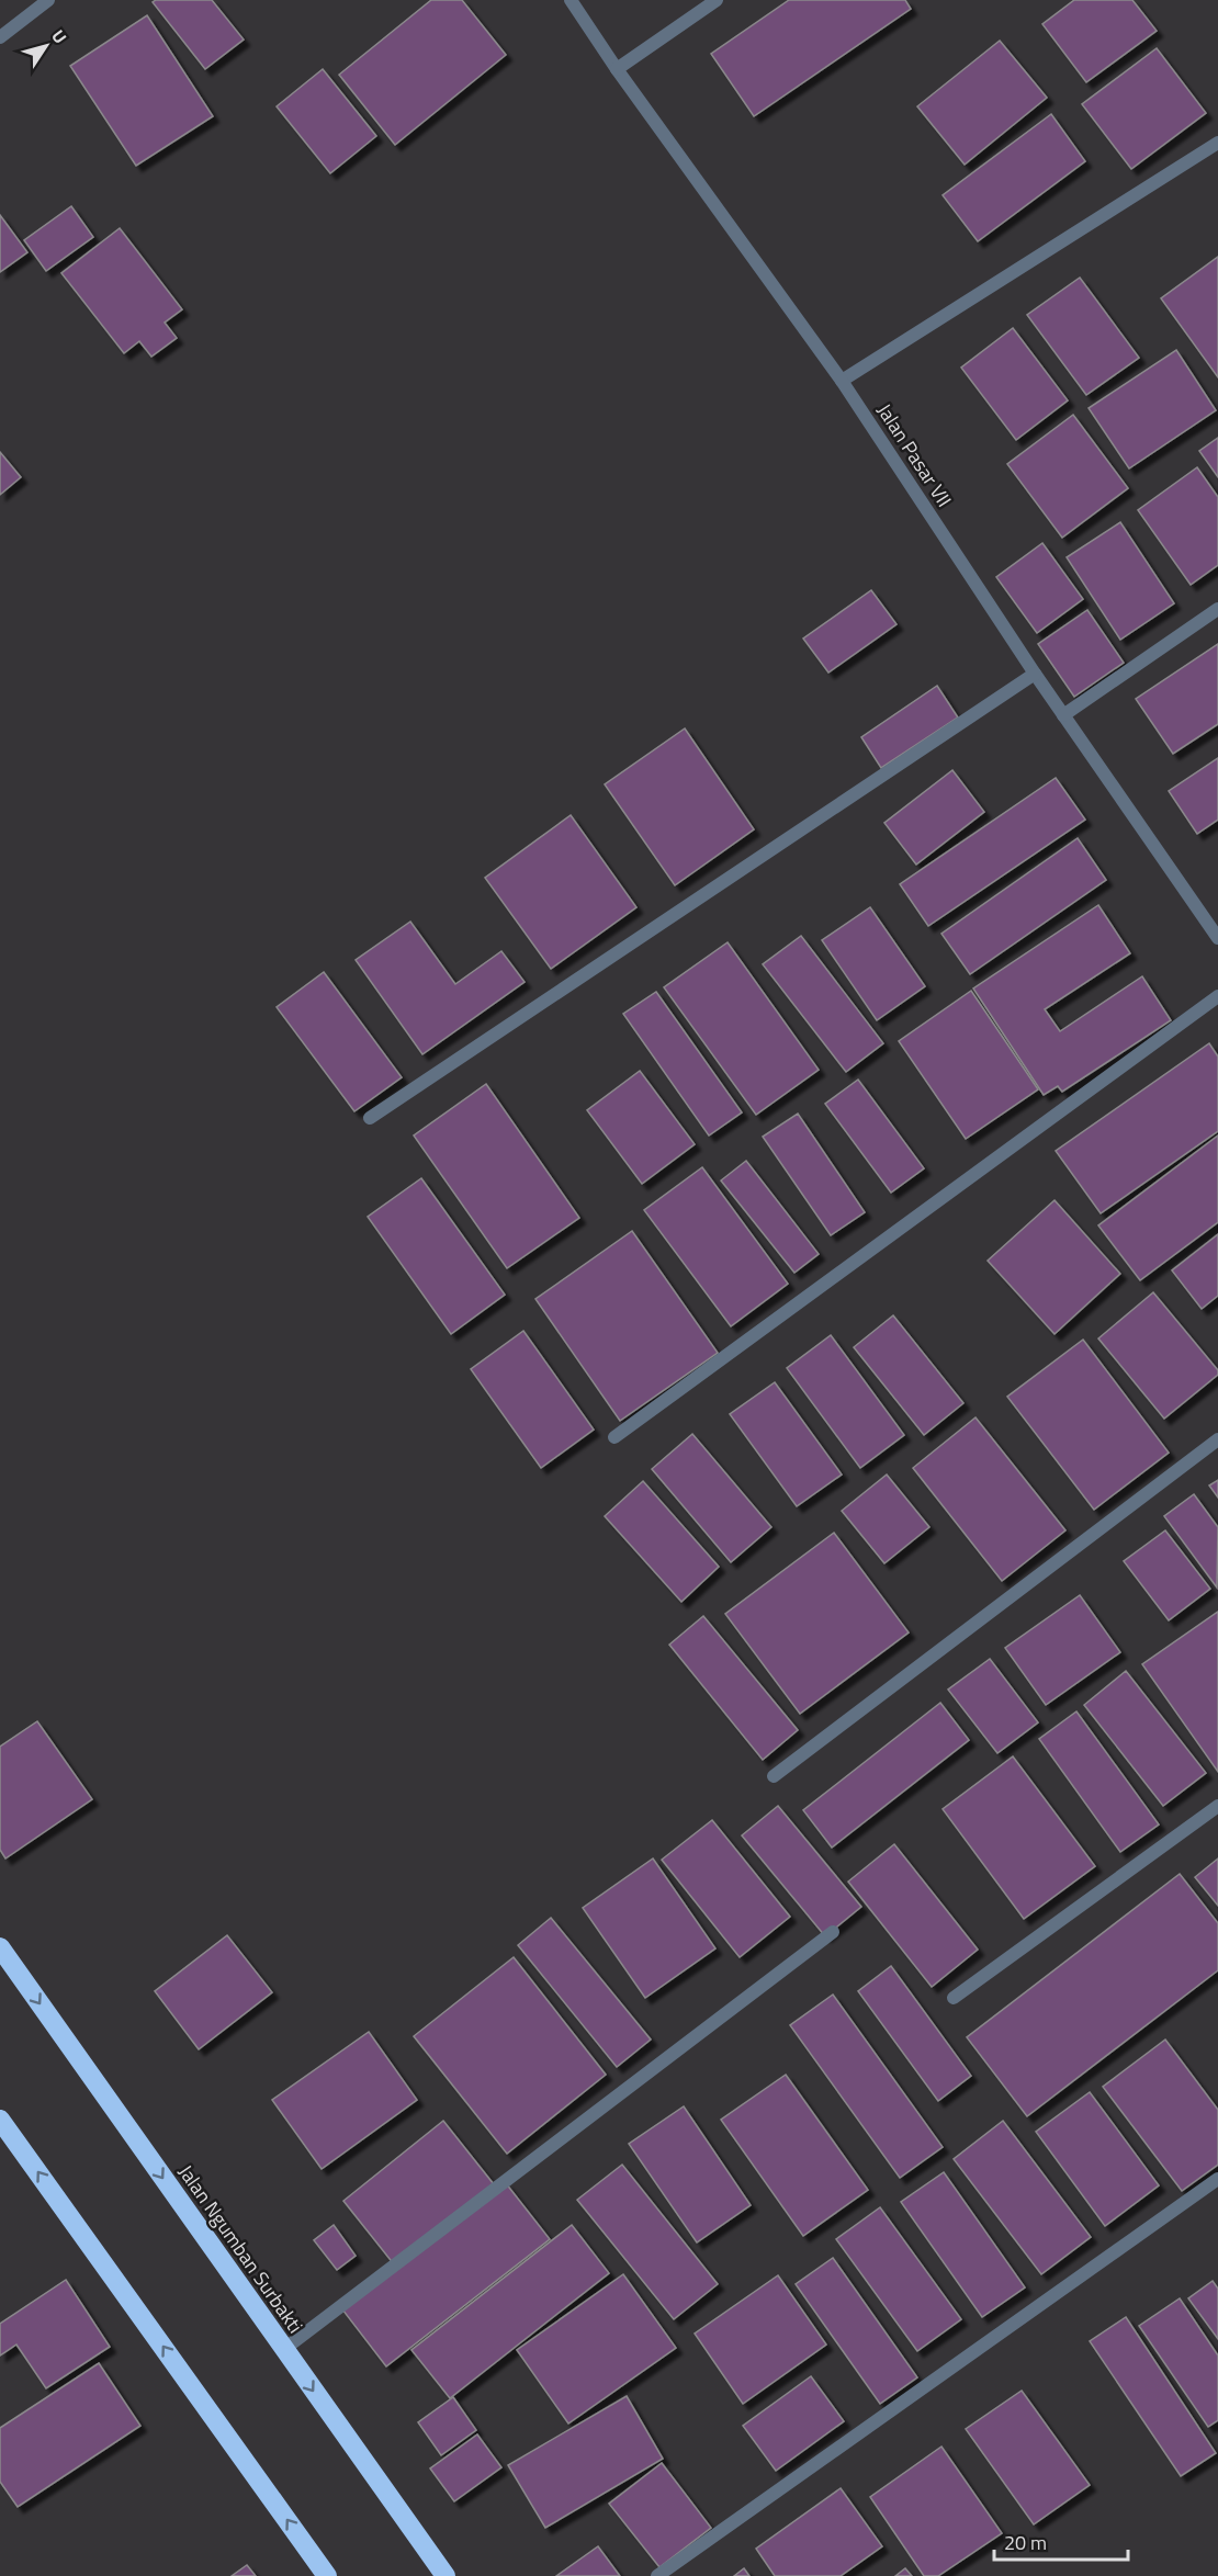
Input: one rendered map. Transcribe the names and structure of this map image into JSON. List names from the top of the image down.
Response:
{
  "streets": {
    "highway": ["Jalan Ngumban Surbakti"],
    "street": ["Jalan Pasar VII"]
  },
  "scale_bar": "20 m",
  "north": "top right"
}
